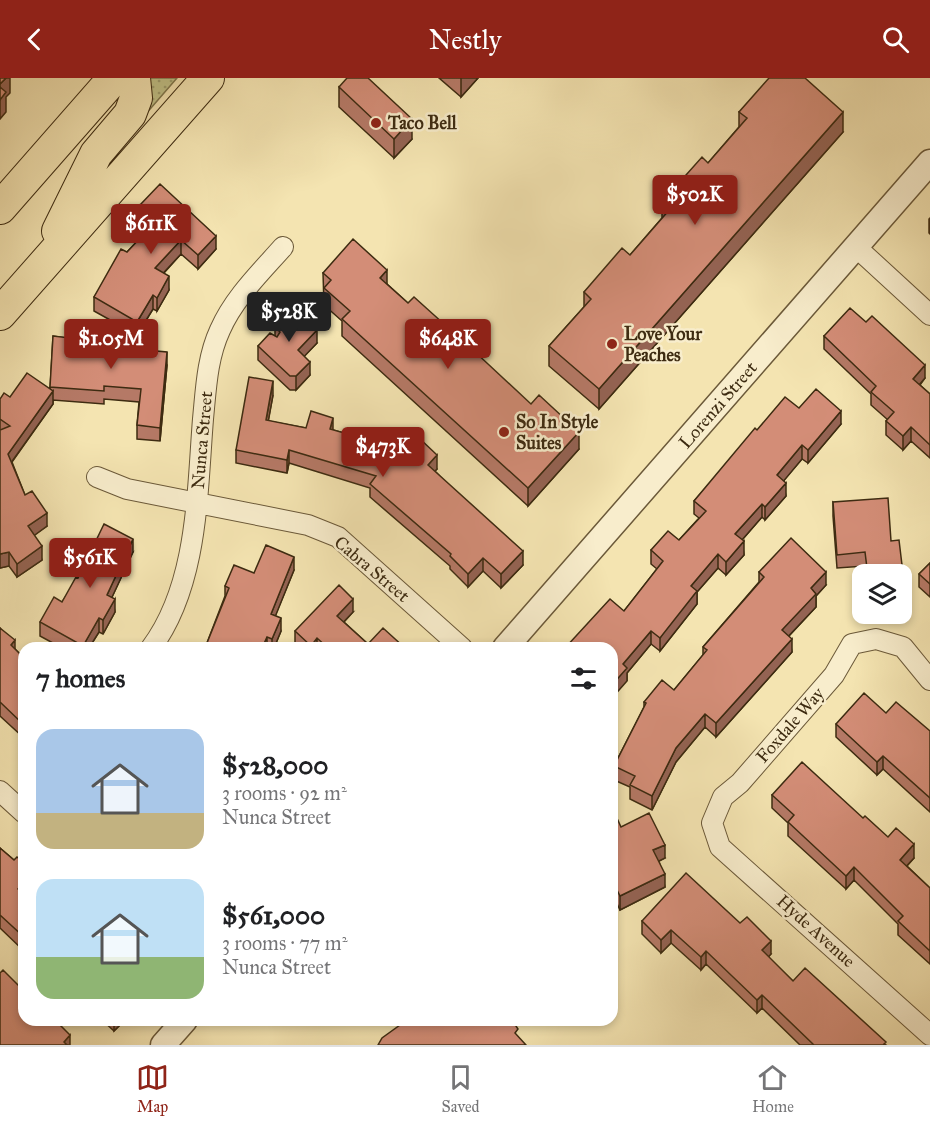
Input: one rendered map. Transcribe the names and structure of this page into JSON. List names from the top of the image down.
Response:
{
  "streets": {
    "street": [
      "Lorenzi Street",
      "Nunca Street",
      "Cabra Street",
      "Foxdale Way",
      "Hyde Avenue"
    ]
  },
  "crossings": [
    ["Nunca Street", "Cabra Street"],
    ["Foxdale Way", "Hyde Avenue"]
  ],
  "places": ["Taco Bell", "Love Your Peaches", "So In Style Suites"],
  "page": {
    "header": "Nestly",
    "price": [
      "$502K",
      "$611K",
      "$528K",
      "$1.05M",
      "$648K",
      "$473K",
      "$561K"
    ],
    "heading": "7 homes",
    "list": [
      {
        "name": "$528,000",
        "note": "3 rooms · 92 m² · Nunca Street"
      },
      {
        "name": "$561,000",
        "note": "3 rooms · 77 m² · Nunca Street"
      }
    ],
    "tabs": ["Map", "Saved", "Home"]
  }
}
